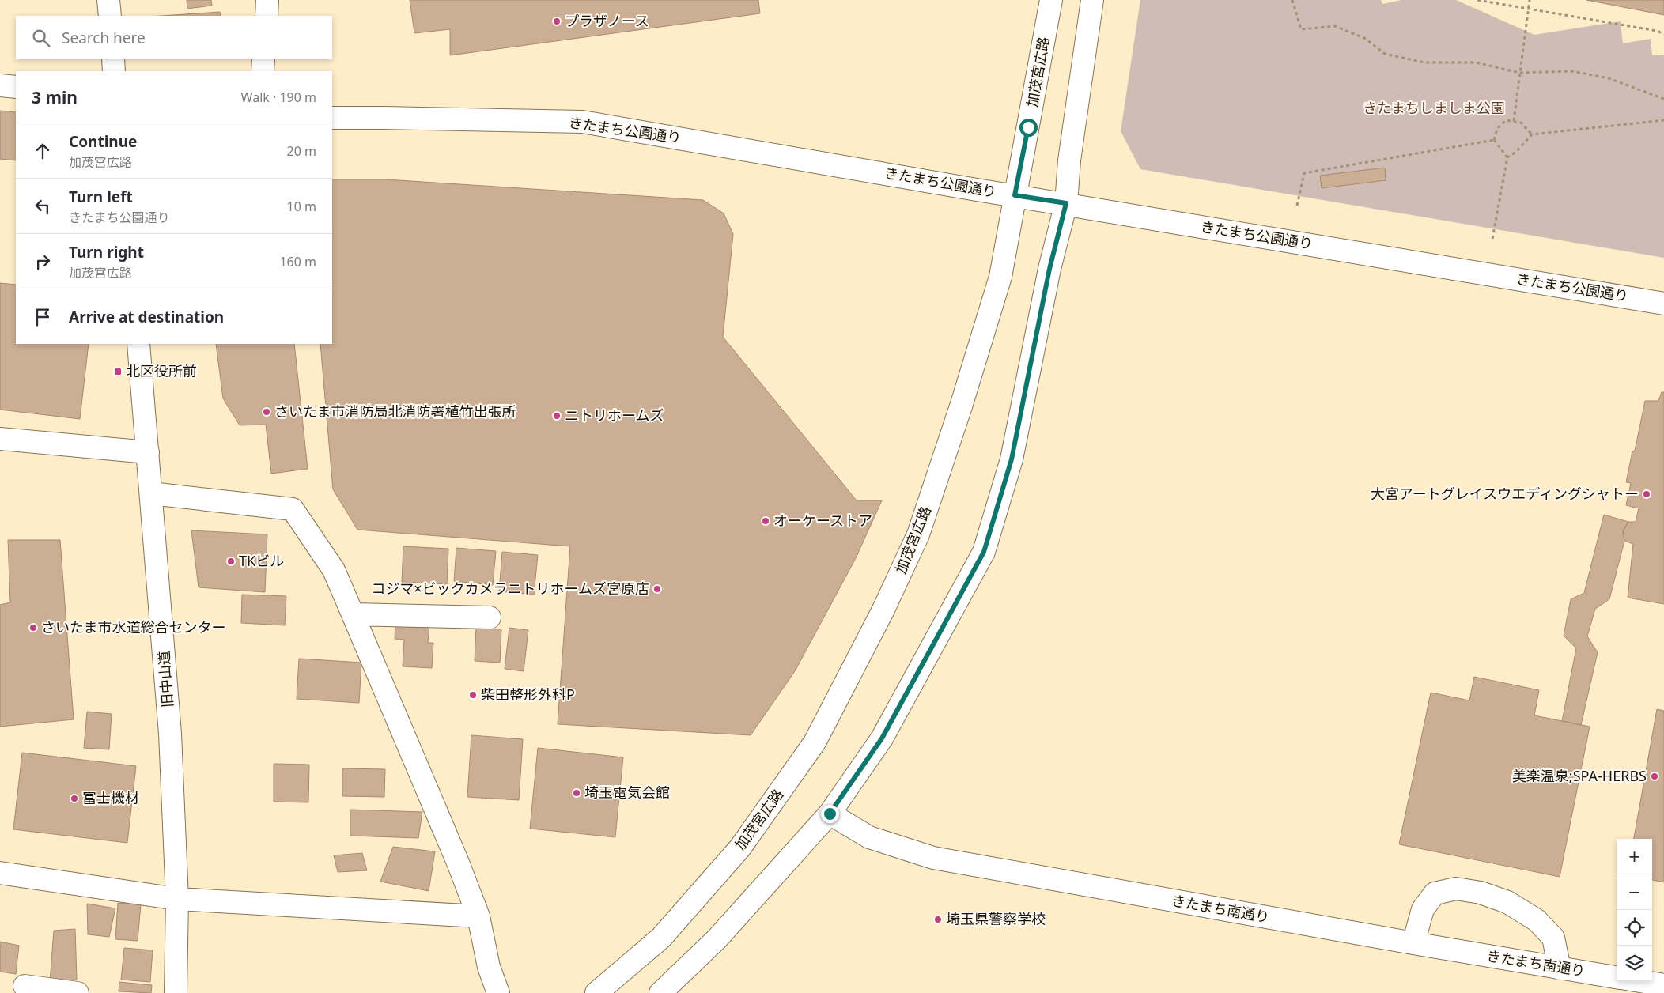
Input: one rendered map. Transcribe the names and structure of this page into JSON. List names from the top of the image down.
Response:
{
  "streets": {
    "street": [
      "加茂宮広路",
      "きたまち公園通り",
      "旧中山道",
      "きたまち南通り"
    ]
  },
  "crossings": [
    ["加茂宮広路", "きたまち公園通り"]
  ],
  "parks": ["きたまちしましま公園"],
  "places": {
    "other": [
      "プラザノース",
      "さいたま市消防局北消防署植竹出張所",
      "ニトリホームズ",
      "大宮アートグレイスウエディングシャトー",
      "オーケーストア",
      "TKビル",
      "コジマ×ビックカメラニトリホームズ宮原店",
      "さいたま市水道総合センター",
      "柴田整形外科P",
      "美楽温泉;SPA-HERBS",
      "埼玉電気会館",
      "冨士機材",
      "埼玉県警察学校"
    ],
    "transit": ["北区役所前"]
  },
  "page": {
    "search": "Search here",
    "heading": ["3 min", "Walk · 190 m"],
    "list": [
      ["Continue", "加茂宮広路", "20 m"],
      ["Turn left", "きたまち公園通り", "10 m"],
      ["Turn right", "加茂宮広路", "160 m"],
      "Arrive at destination"
    ],
    "map_buttons": ["+", "−"]
  }
}
